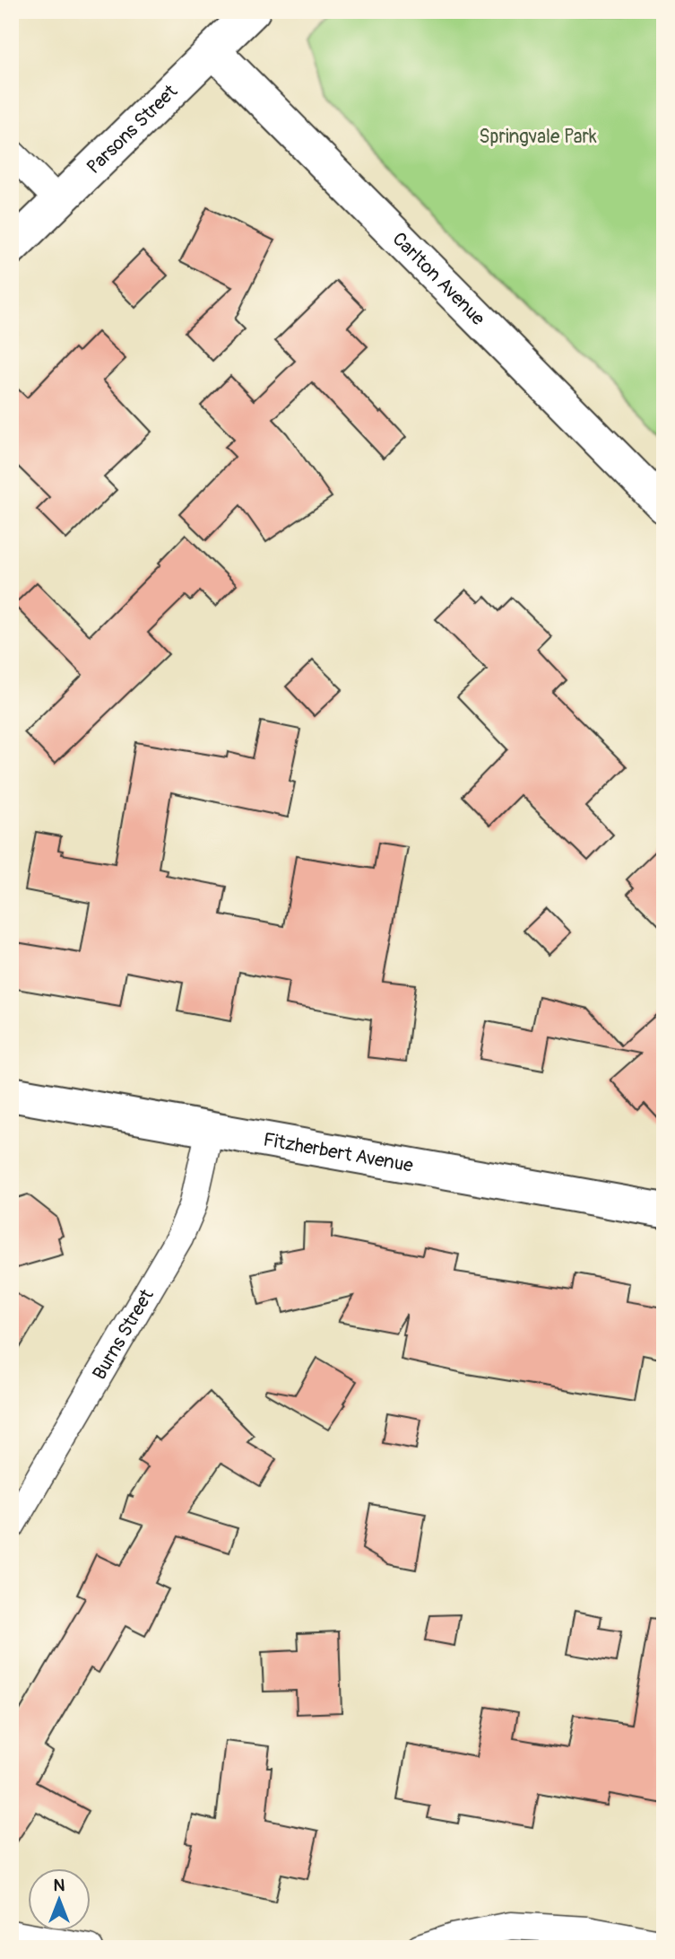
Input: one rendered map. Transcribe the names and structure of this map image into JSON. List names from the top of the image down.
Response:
{
  "streets": {
    "main road": ["Parsons Street", "Carlton Avenue", "Fitzherbert Avenue"],
    "street": ["Burns Street"]
  },
  "crossings": [
    ["Parsons Street", "Carlton Avenue"],
    ["Fitzherbert Avenue", "Burns Street"]
  ],
  "parks": ["Springvale Park"],
  "north": "top"
}
